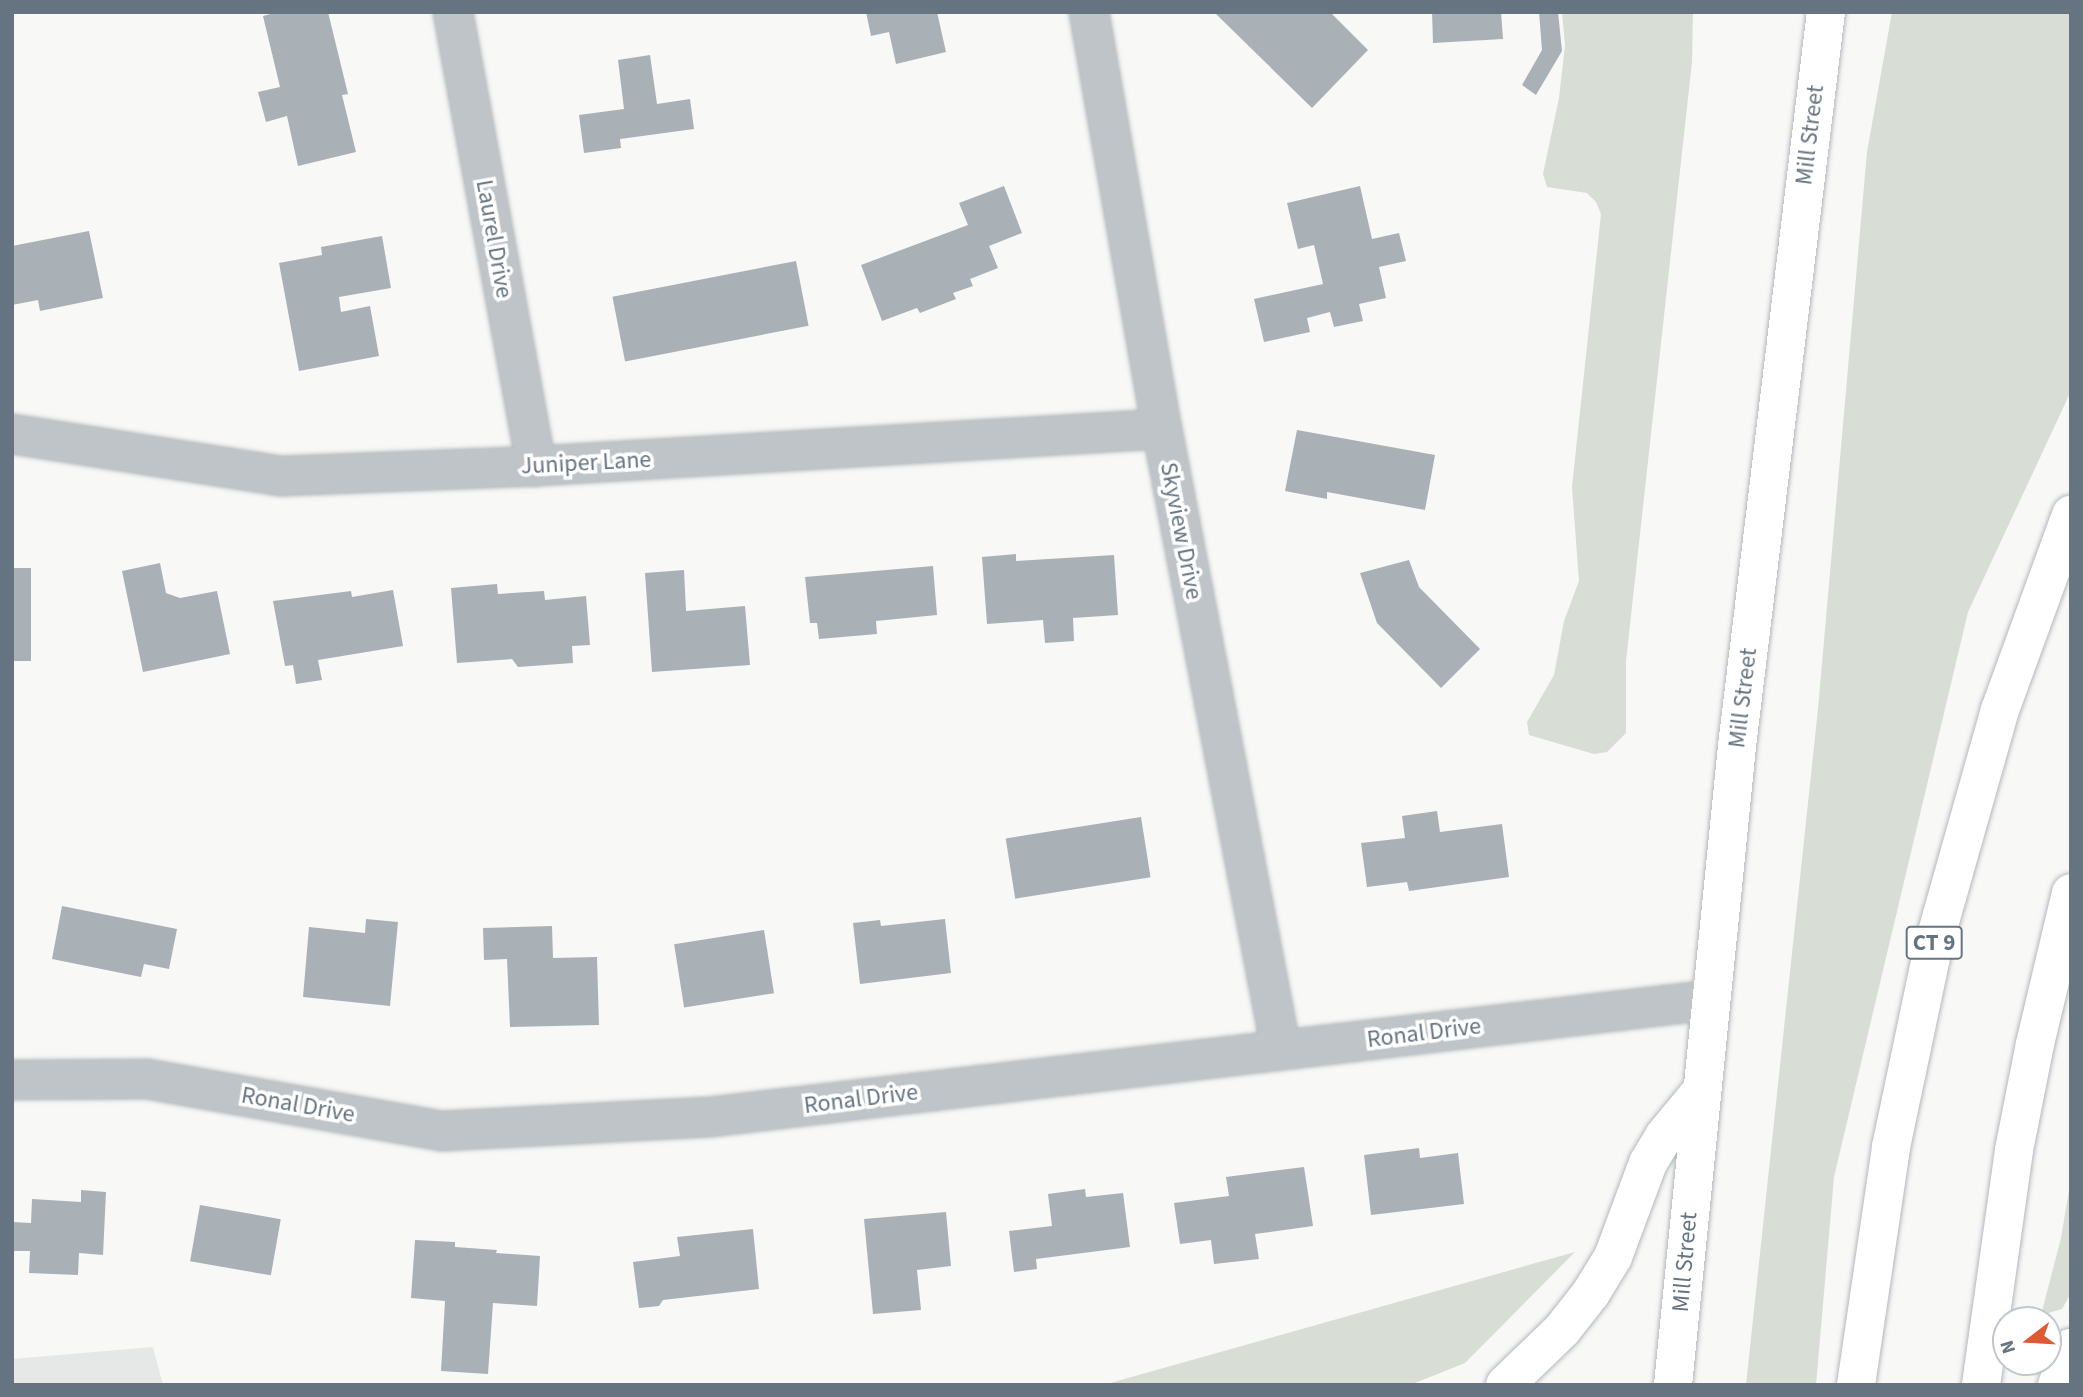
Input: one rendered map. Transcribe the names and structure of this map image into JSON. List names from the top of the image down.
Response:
{
  "streets": {
    "main road": ["Mill Street", "CT 9"],
    "street": [
      "Laurel Drive",
      "Juniper Lane",
      "Skyview Drive",
      "Ronal Drive"
    ]
  },
  "crossings": [
    ["Mill Street", "Ronal Drive"],
    ["Laurel Drive", "Juniper Lane"],
    ["Juniper Lane", "Skyview Drive"],
    ["Skyview Drive", "Ronal Drive"]
  ],
  "north": "left"
}
